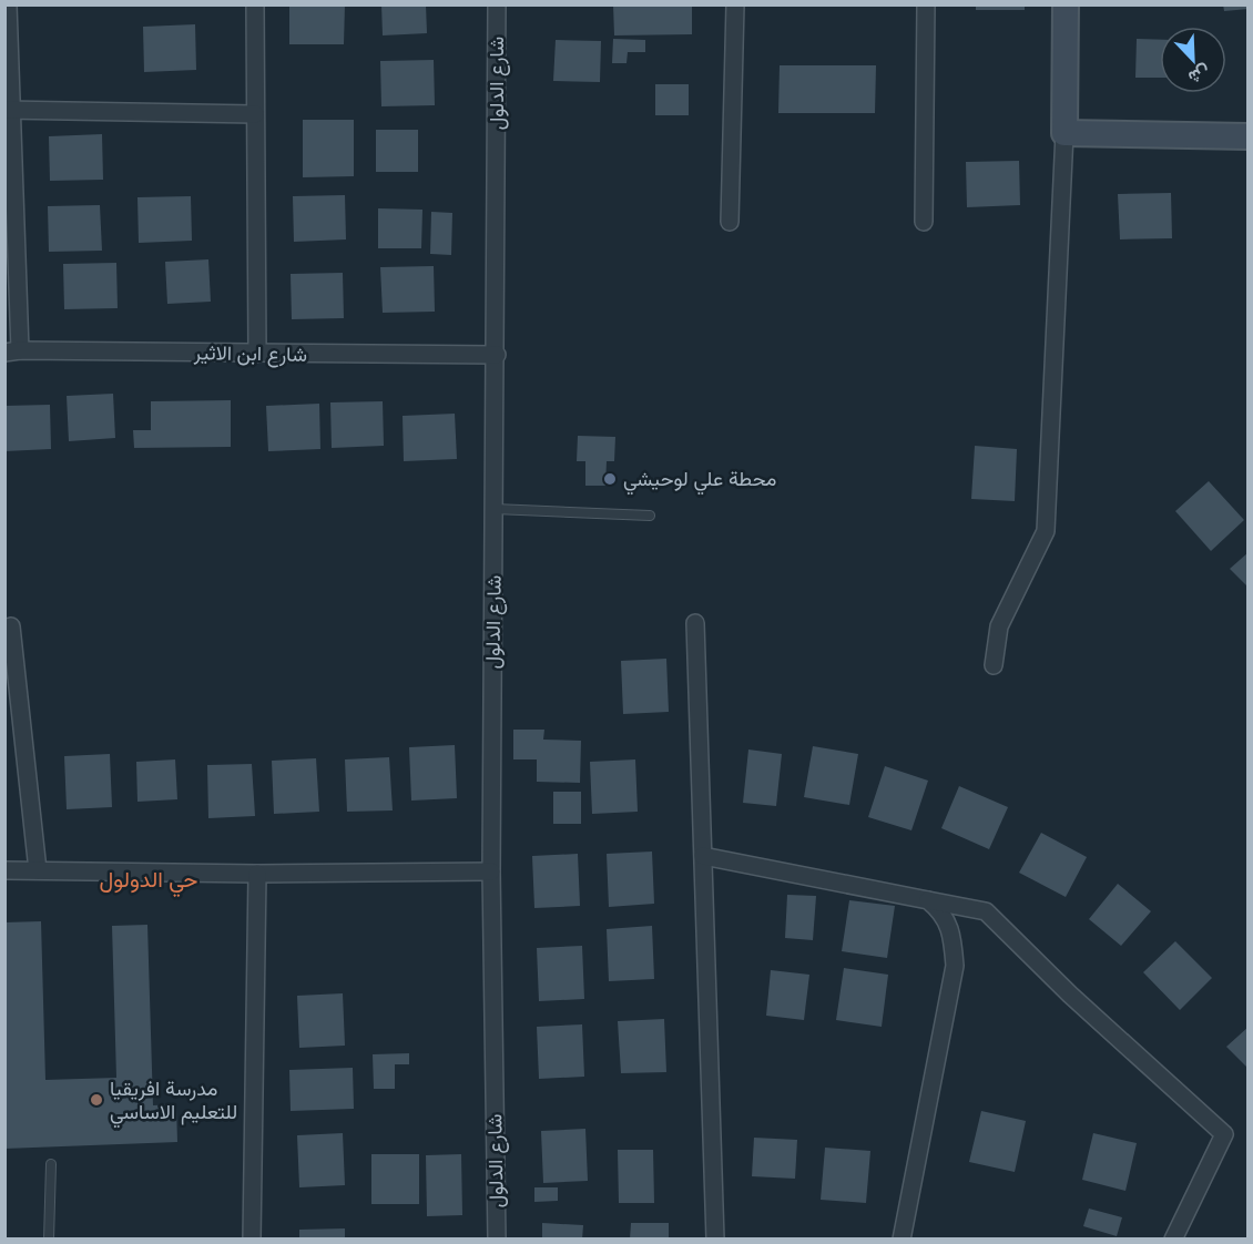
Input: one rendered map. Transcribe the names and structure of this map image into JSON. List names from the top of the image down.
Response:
{
  "streets": {
    "street": ["شارع الدلول", "شارع ابن الاثير"]
  },
  "crossings": [
    ["شارع الدلول", "شارع ابن الاثير"]
  ],
  "districts": ["حي الدولول"],
  "places": ["محطة علي لوحيشي", "مدرسة افريقيا للتعليم الاساسي"],
  "north": "bottom right"
}
